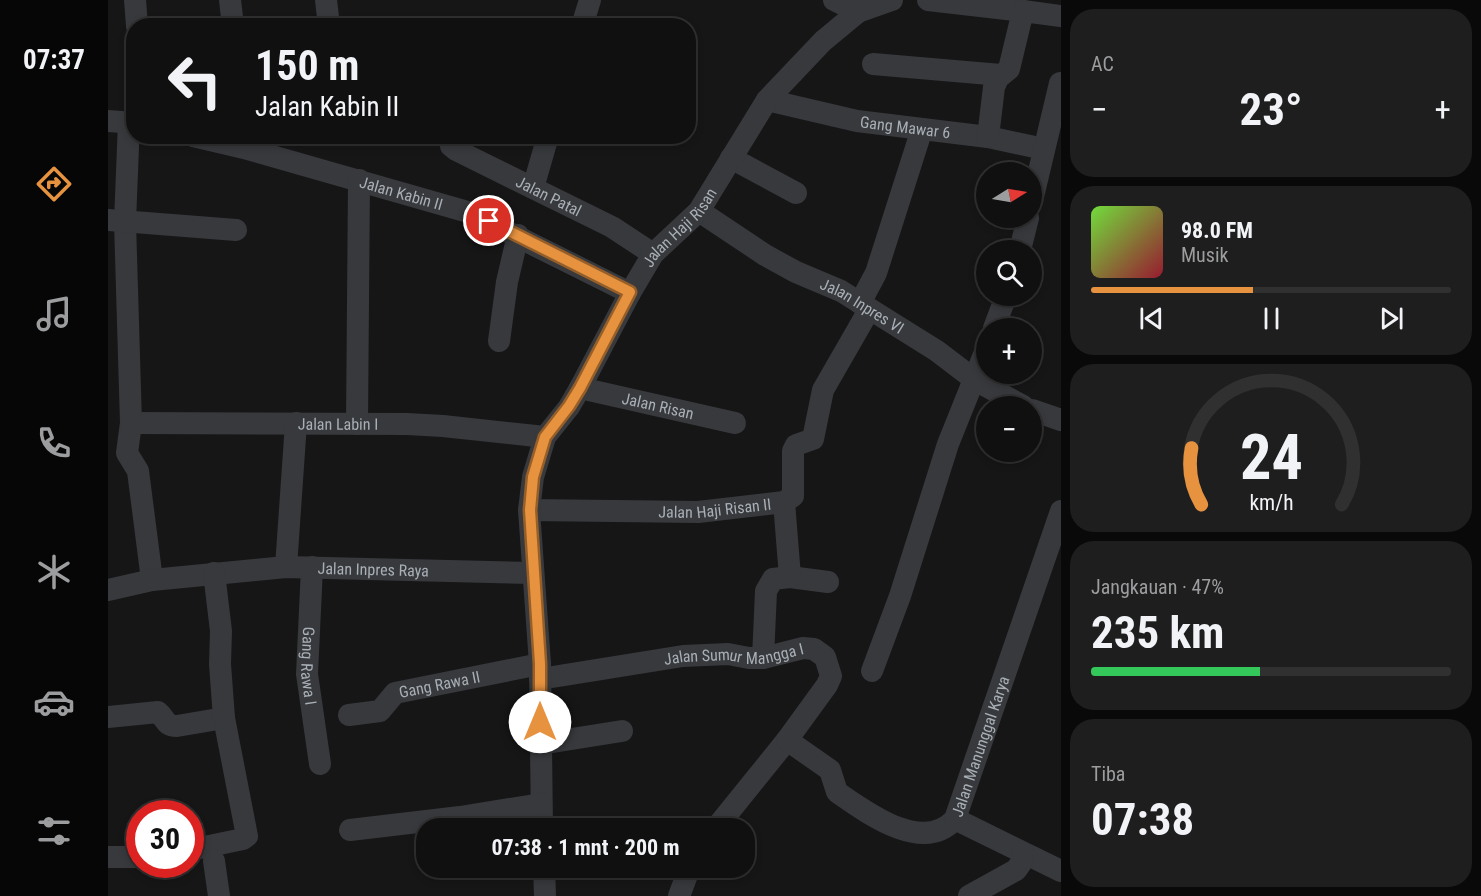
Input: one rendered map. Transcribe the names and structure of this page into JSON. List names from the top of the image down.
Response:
{
  "streets": {
    "street": [
      "Gang Mawar 6",
      "Jalan Kabin II",
      "Jalan Patal",
      "Jalan Haji Risan",
      "Jalan Inpres VI",
      "Jalan Risan",
      "Jalan Labin I",
      "Jalan Haji Risan II",
      "Jalan Inpres Raya",
      "Jalan Sumur Mangga I",
      "Gang Rawa I",
      "Gang Rawa II",
      "Jalan Manunggal Karya"
    ]
  },
  "crossings": [
    ["Gang Mawar 6", "Jalan Haji Risan"],
    ["Jalan Kabin II", "Jalan Haji Risan"],
    ["Jalan Patal", "Jalan Haji Risan"],
    ["Jalan Haji Risan", "Jalan Inpres VI"],
    ["Jalan Haji Risan", "Jalan Risan"],
    ["Jalan Haji Risan", "Jalan Labin I"],
    ["Jalan Haji Risan", "Jalan Haji Risan II"],
    ["Jalan Haji Risan", "Jalan Inpres Raya"],
    ["Jalan Haji Risan", "Jalan Sumur Mangga I"],
    ["Jalan Haji Risan", "Gang Rawa II"],
    ["Jalan Inpres VI", "Jalan Haji Risan II"],
    ["Jalan Inpres Raya", "Gang Rawa I"],
    ["Jalan Sumur Mangga I", "Gang Rawa II"],
    ["Jalan Sumur Mangga I", "Jalan Manunggal Karya"]
  ],
  "north": "right",
  "page": {
    "tabs": "07:37",
    "tile": [
      "AC",
      ["Jangkauan · 47%", "235 km"],
      ["Tiba", "07:38"]
    ],
    "turn": ["150 m", "Jalan Kabin II"],
    "heat": ["−", "23°", "+"],
    "map_buttons": ["+", "−"],
    "song": ["98.0 FM", "Musik"],
    "limit": "30",
    "trip": "07:38 · 1 mnt · 200 m",
    "gauge": ["24", "km/h"]
  }
}
